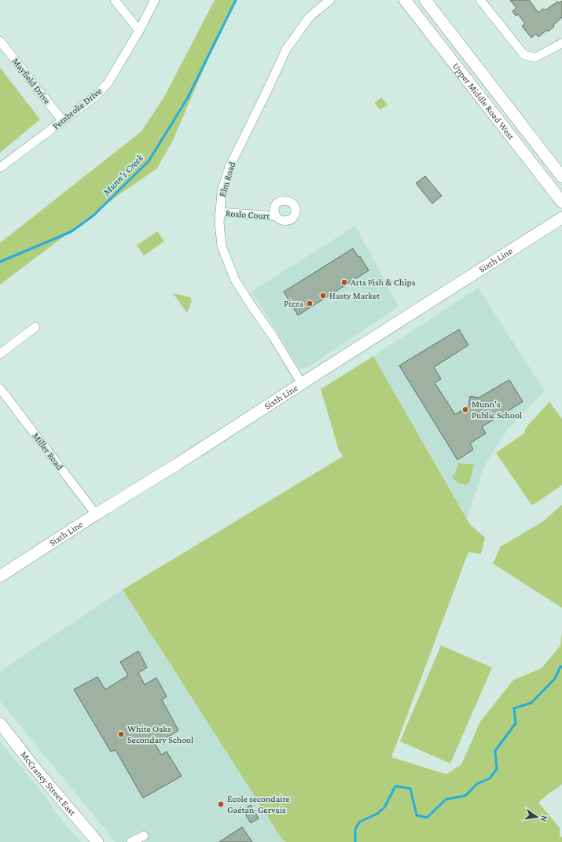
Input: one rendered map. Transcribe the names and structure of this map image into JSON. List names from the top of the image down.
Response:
{
  "streets": {
    "street": [
      "Mayfield Drive",
      "Upper Middle Road West",
      "Pembroke Drive",
      "Elm Road",
      "Roslo Court",
      "Sixth Line",
      "Miller Road",
      "McCraney Street East"
    ]
  },
  "crossings": [
    ["Mayfield Drive", "Pembroke Drive"],
    ["Elm Road", "Roslo Court"],
    ["Elm Road", "Sixth Line"],
    ["Sixth Line", "Miller Road"]
  ],
  "water": ["Munn's Creek"],
  "places": [
    "Arts Fish & Chips",
    "Hasty Market",
    "Pizza",
    "Munn's Public School",
    "White Oaks Secondary School",
    "École secondaire Gaétan-Gervais"
  ],
  "north": "right"
}
